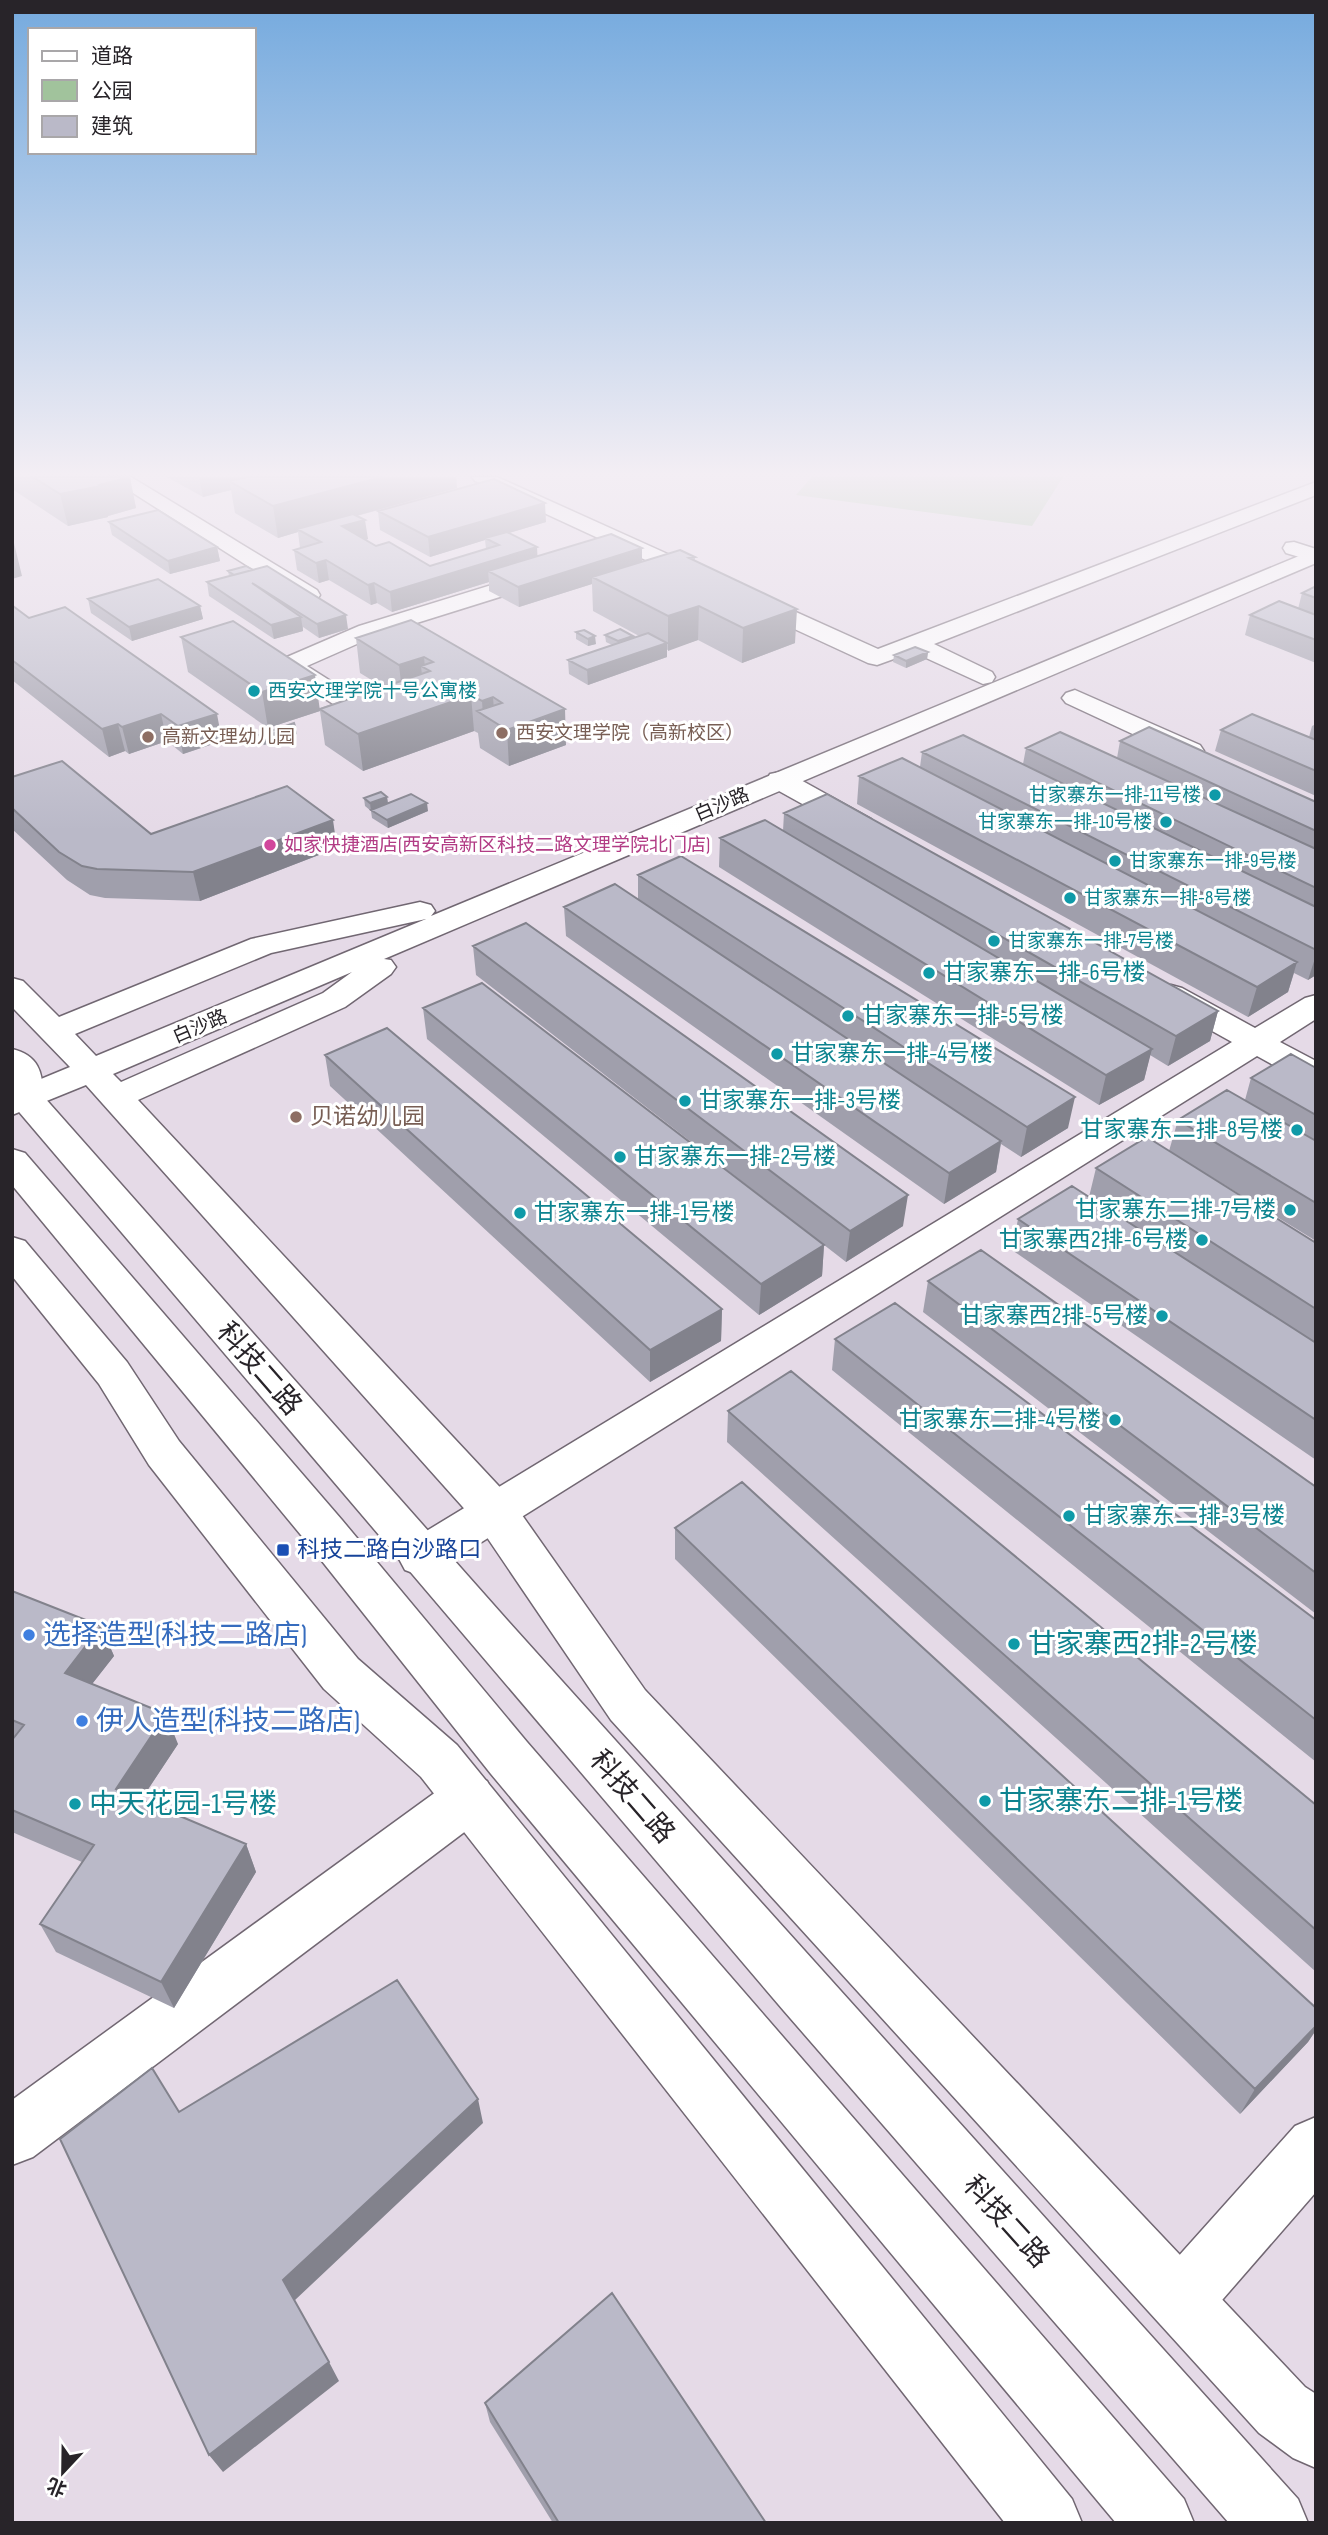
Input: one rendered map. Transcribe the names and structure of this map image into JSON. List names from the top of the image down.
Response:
{
  "streets": {
    "street": ["白沙路", "科技二路"]
  },
  "places": {
    "other": [
      "西安文理学院十号公寓楼",
      "西安文理学院（高新校区）",
      "高新文理幼儿园",
      "甘家寨东一排-11号楼",
      "甘家寨东一排-10号楼",
      "如家快捷酒店(西安高新区科技二路文理学院北门店)",
      "甘家寨东一排-9号楼",
      "甘家寨东一排-8号楼",
      "甘家寨东一排-7号楼",
      "甘家寨东一排-6号楼",
      "甘家寨东一排-5号楼",
      "甘家寨东一排-4号楼",
      "甘家寨东一排-3号楼",
      "贝诺幼儿园",
      "甘家寨东二排-8号楼",
      "甘家寨东一排-2号楼",
      "甘家寨东二排-7号楼",
      "甘家寨东一排-1号楼",
      "甘家寨西2排-6号楼",
      "甘家寨西2排-5号楼",
      "甘家寨东二排-4号楼",
      "甘家寨东二排-3号楼",
      "选择造型(科技二路店)",
      "甘家寨西2排-2号楼",
      "伊人造型(科技二路店)",
      "甘家寨东二排-1号楼",
      "中天花园-1号楼"
    ],
    "transit": ["科技二路白沙路口"]
  },
  "legend": ["道路", "公园", "建筑"],
  "north": "bottom"
}
